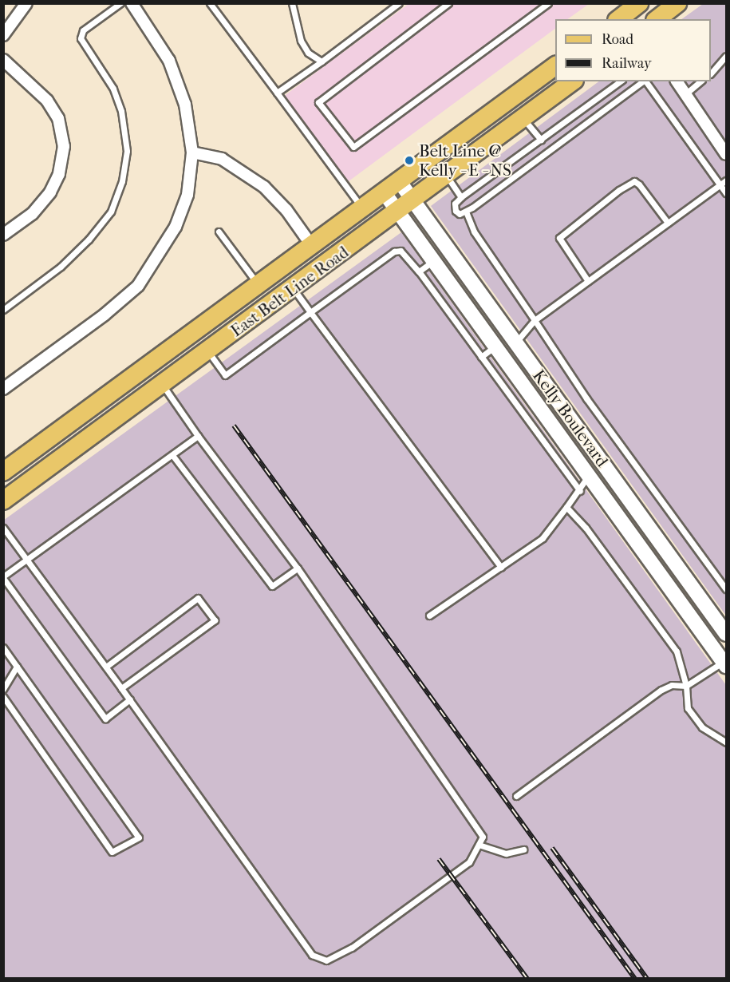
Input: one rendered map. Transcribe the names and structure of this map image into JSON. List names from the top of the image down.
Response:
{
  "streets": {
    "main road": ["East Belt Line Road"],
    "street": ["Kelly Boulevard"]
  },
  "crossings": [
    ["East Belt Line Road", "Kelly Boulevard"]
  ],
  "places": ["Belt Line @ Kelly - E - NS"],
  "legend": ["Road", "Railway"]
}
